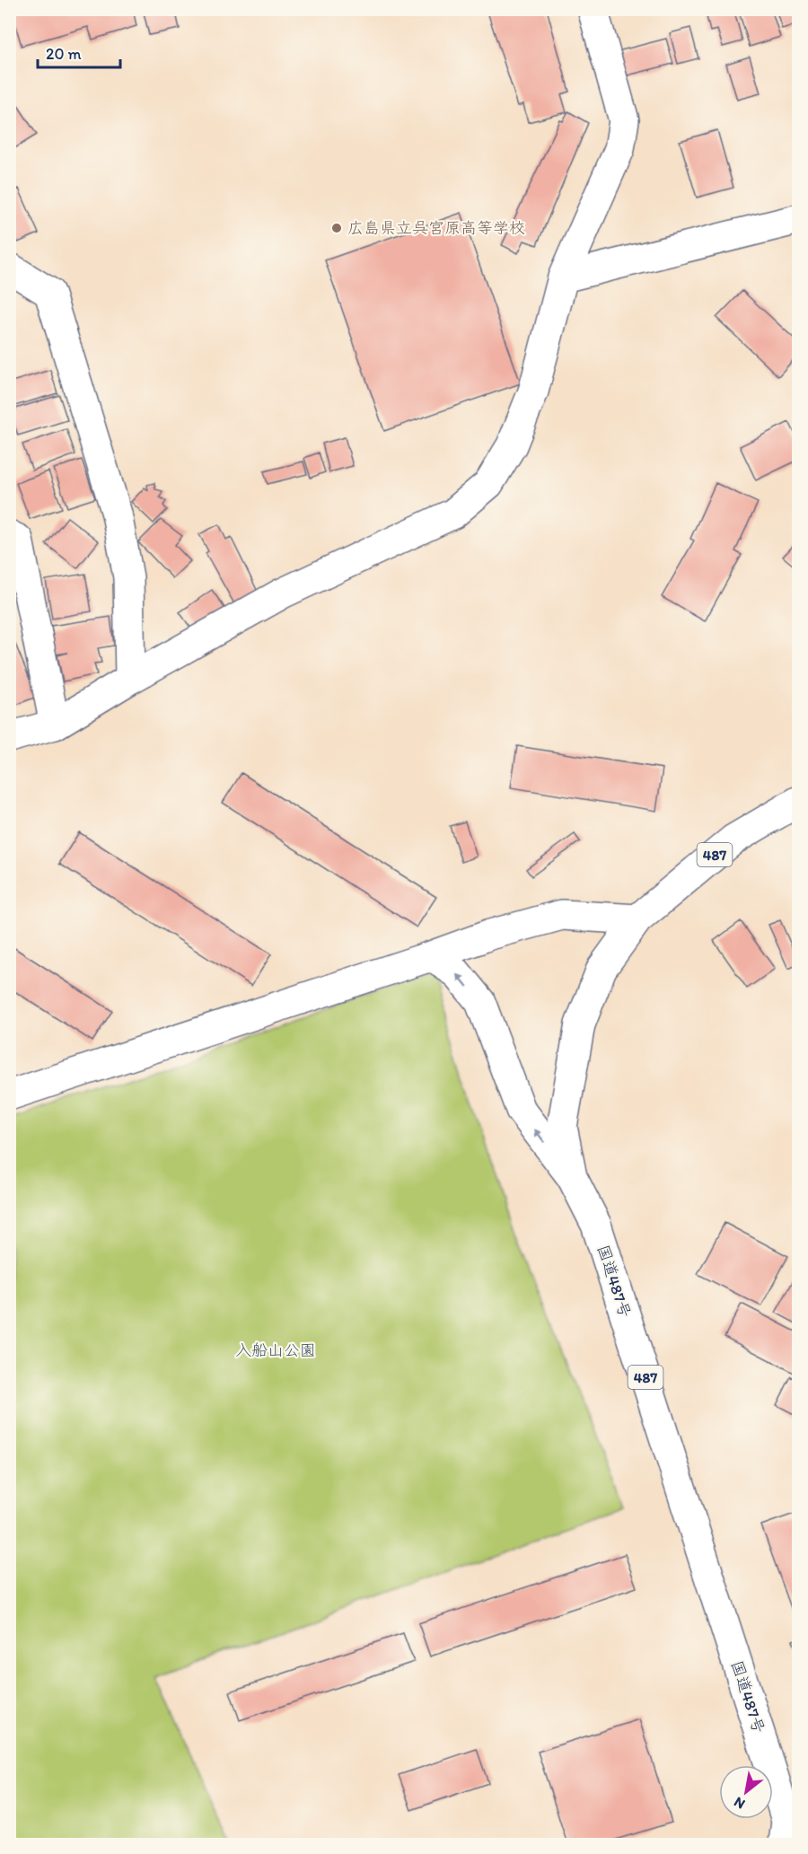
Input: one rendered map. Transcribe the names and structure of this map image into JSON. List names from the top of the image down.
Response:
{
  "streets": {
    "main road": ["487", "国道487号"]
  },
  "parks": ["入船山公園"],
  "places": ["広島県立呉宮原高等学校"],
  "scale_bar": "20 m",
  "north": "bottom left"
}
